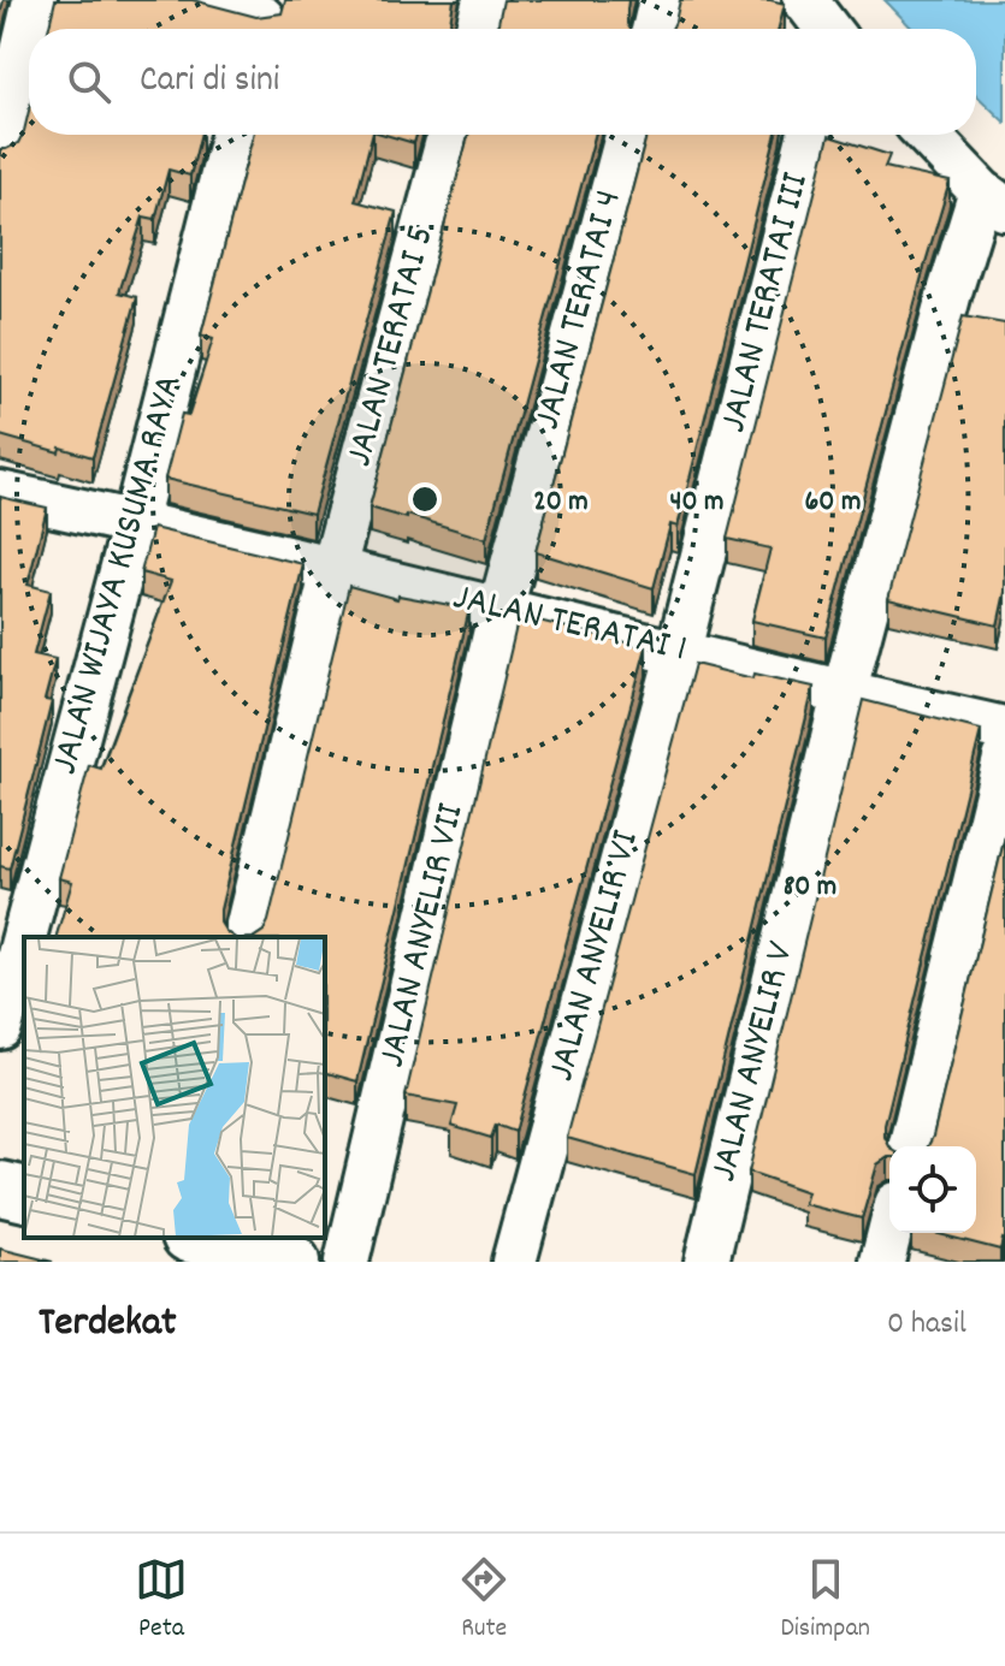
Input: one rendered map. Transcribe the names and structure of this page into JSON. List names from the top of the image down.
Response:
{
  "streets": {
    "street": [
      "JALAN TERATAI III",
      "JALAN TERATAI 4",
      "JALAN TERATAI 5",
      "JALAN WIJAYA KUSUMA RAYA",
      "JALAN TERATAI 1",
      "JALAN ANYELIR VII",
      "JALAN ANYELIR VI",
      "JALAN ANYELIR V"
    ]
  },
  "crossings": [
    ["JALAN TERATAI III", "JALAN TERATAI 1"],
    ["JALAN TERATAI III", "JALAN ANYELIR VI"],
    ["JALAN TERATAI 4", "JALAN TERATAI 1"],
    ["JALAN TERATAI 4", "JALAN ANYELIR VII"],
    ["JALAN TERATAI 5", "JALAN TERATAI 1"],
    ["JALAN WIJAYA KUSUMA RAYA", "JALAN TERATAI 1"],
    ["JALAN TERATAI 1", "JALAN ANYELIR VII"],
    ["JALAN TERATAI 1", "JALAN ANYELIR VI"],
    ["JALAN TERATAI 1", "JALAN ANYELIR V"]
  ],
  "page": {
    "search": "Cari di sini",
    "heading": ["Terdekat", "0 hasil"],
    "nav": ["Peta", "Rute", "Disimpan"]
  },
  "rings": [
    "20 m",
    "40 m",
    "60 m",
    "80 m"
  ]
}
